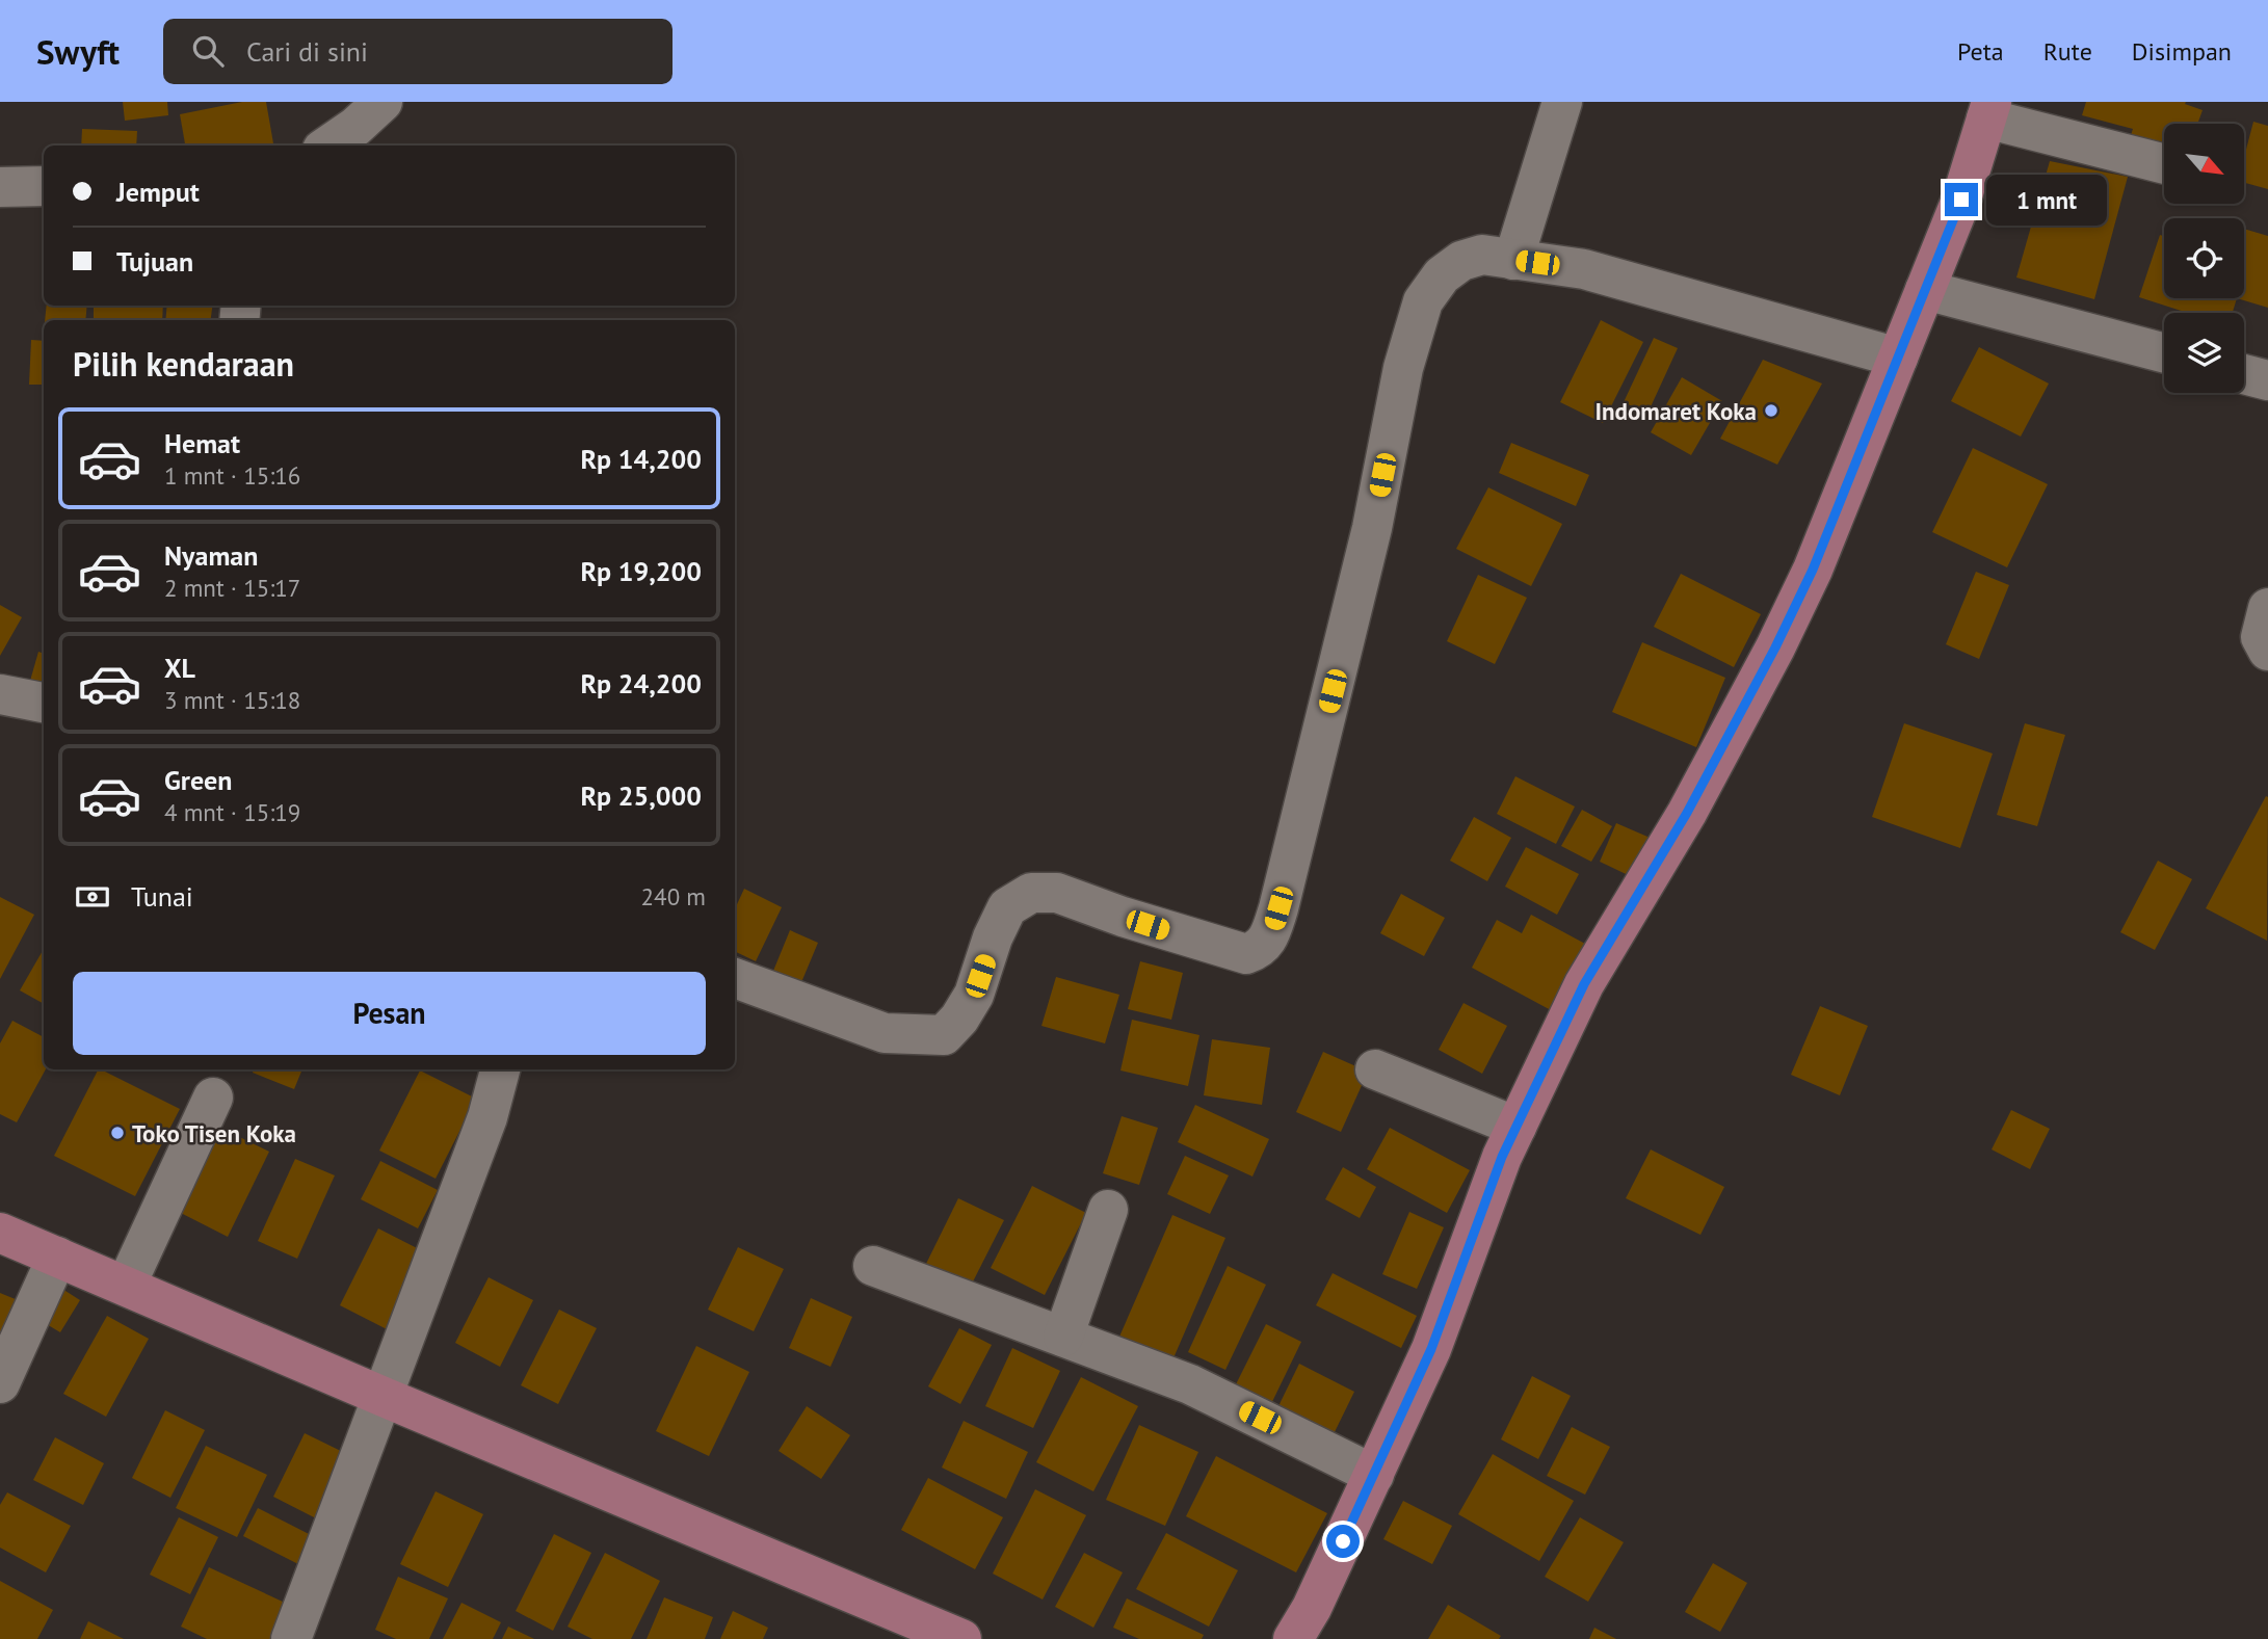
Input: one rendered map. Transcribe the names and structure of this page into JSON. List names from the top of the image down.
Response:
{
  "places": ["Indomaret Koka", "Toko Tisen Koka"],
  "north": "bottom right",
  "page": {
    "header": "Swyft",
    "search": "Cari di sini",
    "nav": ["Peta", "Rute", "Disimpan"],
    "banner": ["Jemput", "Tujuan"],
    "bubble": "1 mnt",
    "heading": "Pilih kendaraan",
    "list": [
      {
        "name": "Hemat",
        "note": "1 mnt · 15:16",
        "value": "Rp 14,200"
      },
      {
        "name": "Nyaman",
        "note": "2 mnt · 15:17",
        "value": "Rp 19,200"
      },
      {
        "name": "XL",
        "note": "3 mnt · 15:18",
        "value": "Rp 24,200"
      },
      {
        "name": "Green",
        "note": "4 mnt · 15:19",
        "value": "Rp 25,000"
      }
    ],
    "pay": ["Tunai", "240 m"],
    "buttons": "Pesan"
  }
}
